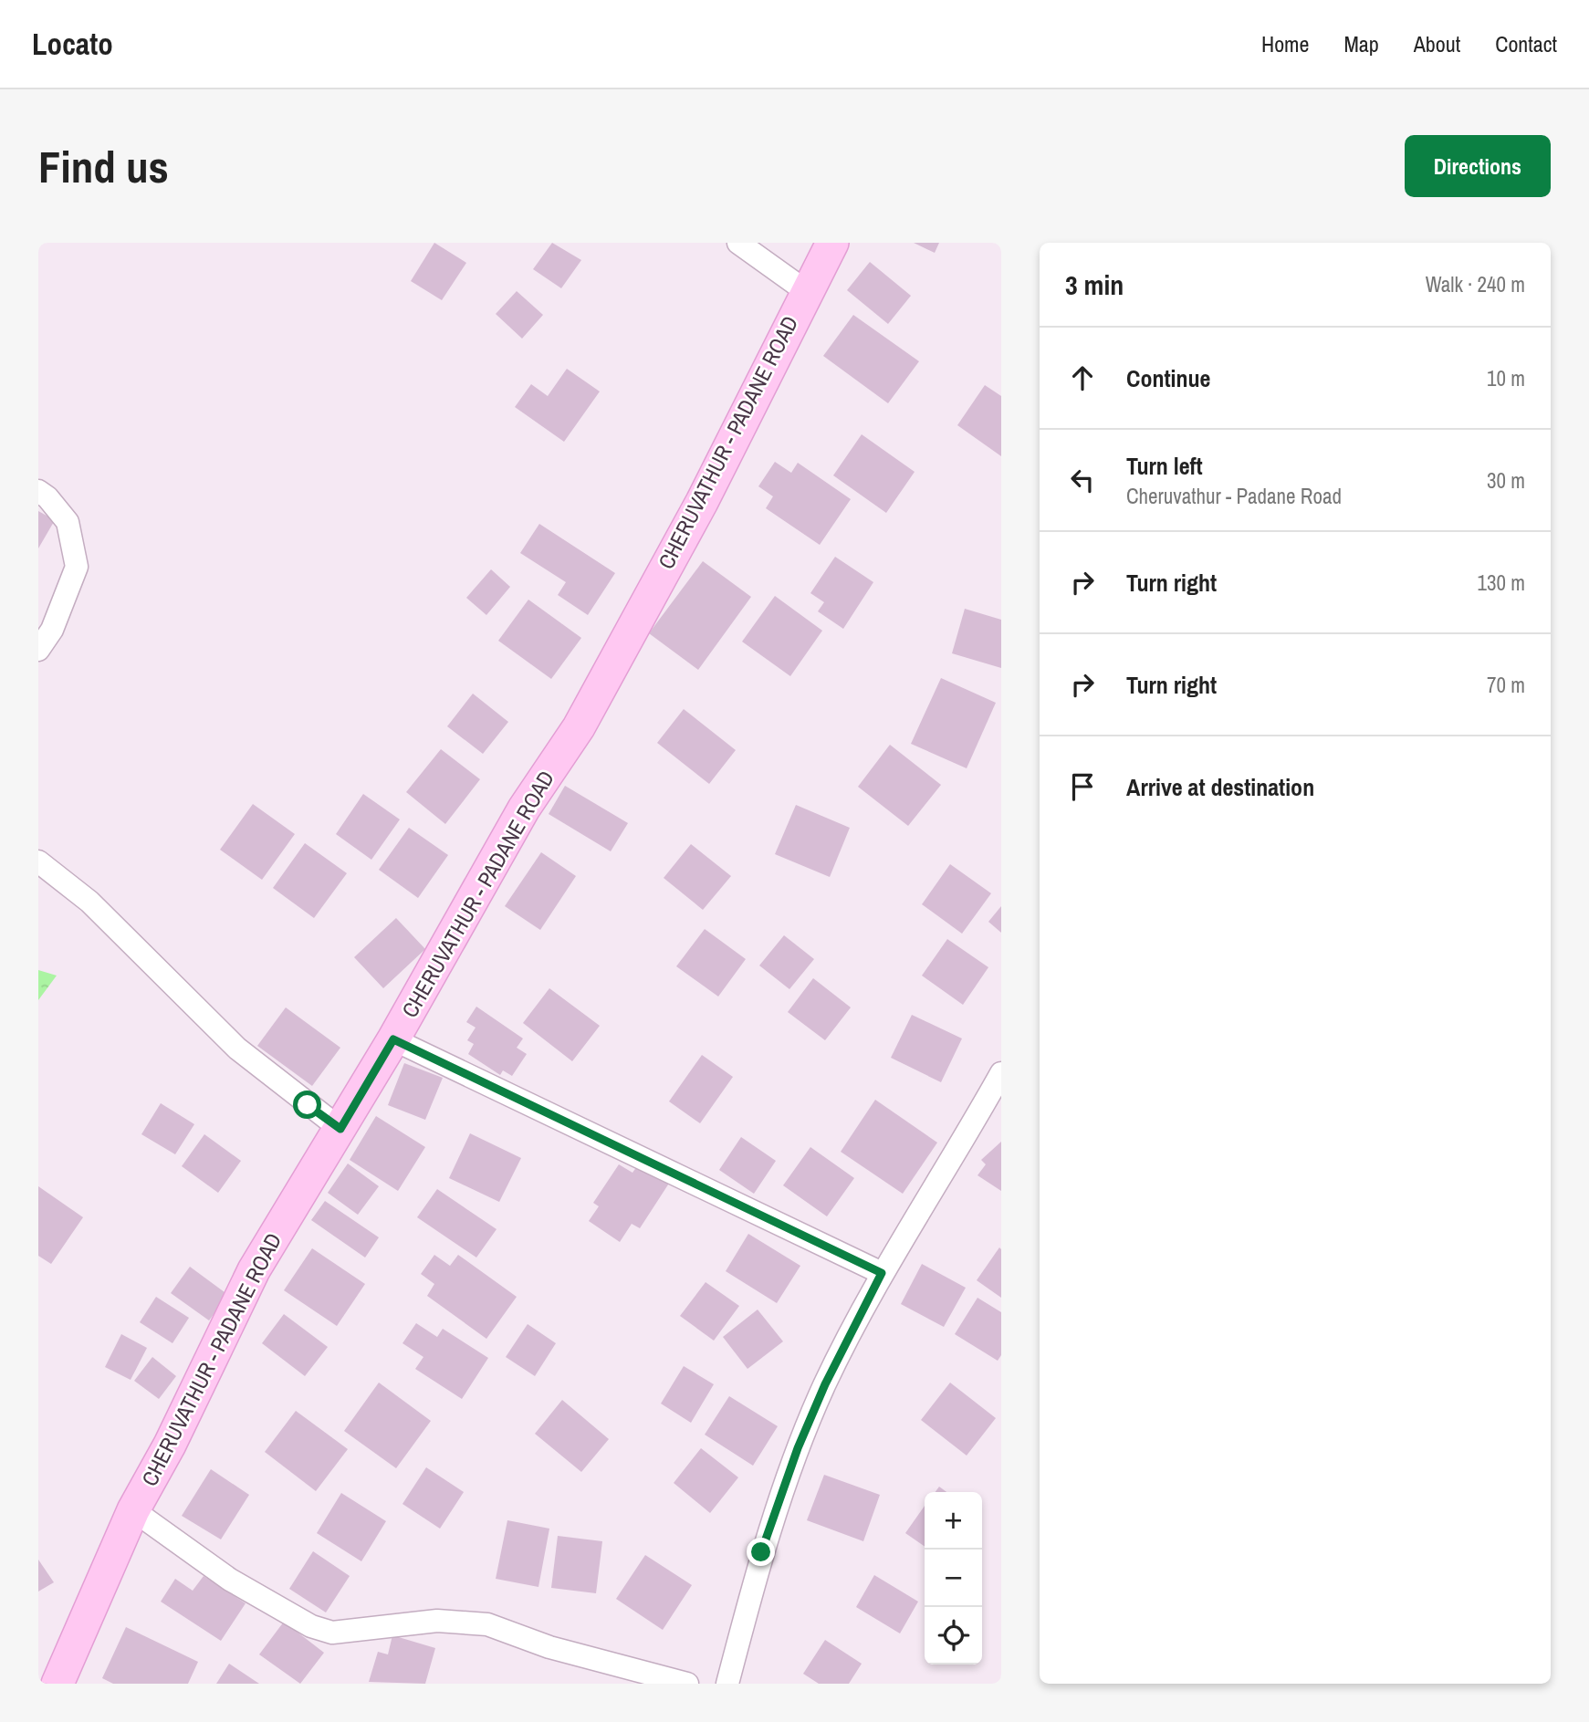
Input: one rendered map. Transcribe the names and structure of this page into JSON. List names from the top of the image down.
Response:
{
  "streets": {
    "main road": ["CHERUVATHUR - PADANE ROAD"]
  },
  "page": {
    "header": "Locato",
    "nav": [
      "Home",
      "Map",
      "About",
      "Contact"
    ],
    "buttons": "Directions",
    "title": "Find us",
    "heading": ["3 min", "Walk · 240 m"],
    "list": [
      ["Continue", "10 m"],
      ["Turn left", "Cheruvathur - Padane Road", "30 m"],
      ["Turn right", "130 m"],
      ["Turn right", "70 m"],
      "Arrive at destination"
    ],
    "map_buttons": ["+", "−"]
  }
}
